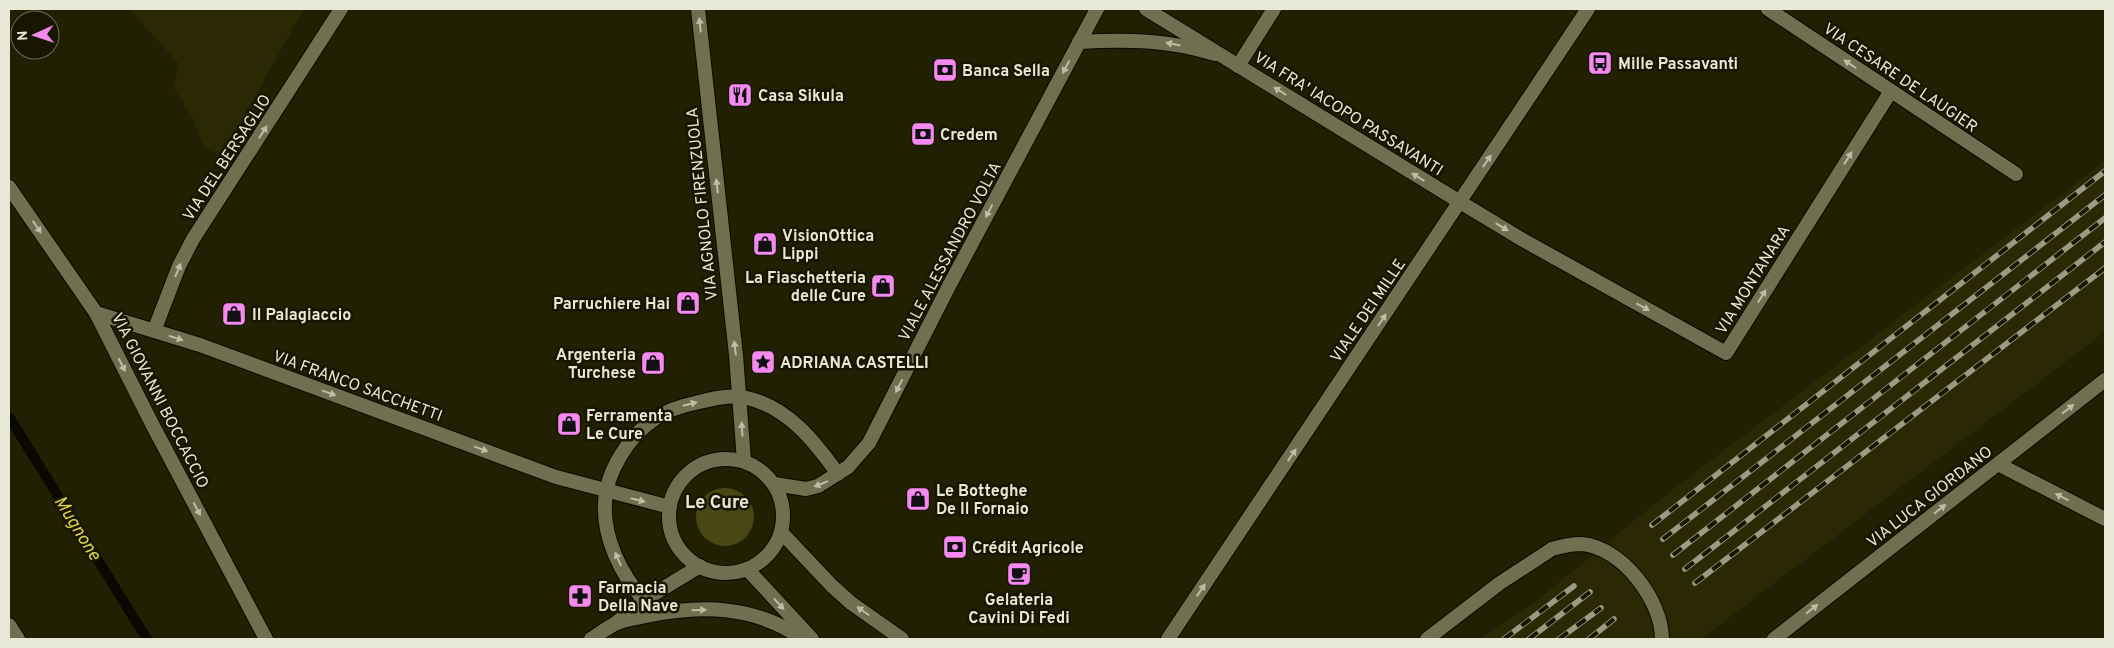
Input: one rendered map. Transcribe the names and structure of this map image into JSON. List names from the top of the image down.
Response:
{
  "streets": {
    "street": [
      "VIA CESARE DE LAUGIER",
      "VIA FRA' IACOPO PASSAVANTI",
      "VIA DEL BERSAGLIO",
      "VIA AGNOLO FIRENZUOLA",
      "VIALE ALESSANDRO VOLTA",
      "VIA MONTANARA",
      "VIALE DEI MILLE",
      "VIA FRANCO SACCHETTI",
      "VIA GIOVANNI BOCCACCIO",
      "VIA LUCA GIORDANO"
    ]
  },
  "crossings": [
    ["VIA CESARE DE LAUGIER", "VIA MONTANARA"],
    ["VIA FRA' IACOPO PASSAVANTI", "VIALE ALESSANDRO VOLTA"],
    ["VIA FRA' IACOPO PASSAVANTI", "VIA MONTANARA"],
    ["VIA FRA' IACOPO PASSAVANTI", "VIALE DEI MILLE"],
    ["VIA DEL BERSAGLIO", "VIA FRANCO SACCHETTI"],
    ["VIA AGNOLO FIRENZUOLA", "VIALE ALESSANDRO VOLTA"],
    ["VIA AGNOLO FIRENZUOLA", "VIA FRANCO SACCHETTI"],
    ["VIALE ALESSANDRO VOLTA", "VIA FRANCO SACCHETTI"],
    ["VIA MONTANARA", "VIALE DEI MILLE"],
    ["VIA FRANCO SACCHETTI", "VIA GIOVANNI BOCCACCIO"]
  ],
  "one_way": [
    "VIA CESARE DE LAUGIER",
    "VIA FRA' IACOPO PASSAVANTI",
    "VIA DEL BERSAGLIO",
    "VIA AGNOLO FIRENZUOLA",
    "VIALE ALESSANDRO VOLTA",
    "VIALE DEI MILLE",
    "VIA FRANCO SACCHETTI",
    "VIA GIOVANNI BOCCACCIO",
    "VIA LUCA GIORDANO"
  ],
  "districts": ["Le Cure"],
  "water": ["Mugnone"],
  "places": {
    "bus stop": ["Mille Passavanti"],
    "bank": ["Banca Sella", "Credem", "Crédit Agricole"],
    "restaurant": ["Casa Sikula"],
    "shop": [
      "VisionOttica Lippi",
      "La Fiaschetteria delle Cure",
      "Parruchiere Hai",
      "Il Palagiaccio",
      "Argenteria Turchese",
      "Ferramenta Le Cure",
      "Le Botteghe De Il Fornaio"
    ],
    "place": ["ADRIANA CASTELLI"],
    "cafe": ["Gelateria Cavini Di Fedi"],
    "pharmacy": ["Farmacia Della Nave"]
  },
  "north": "left"
}
